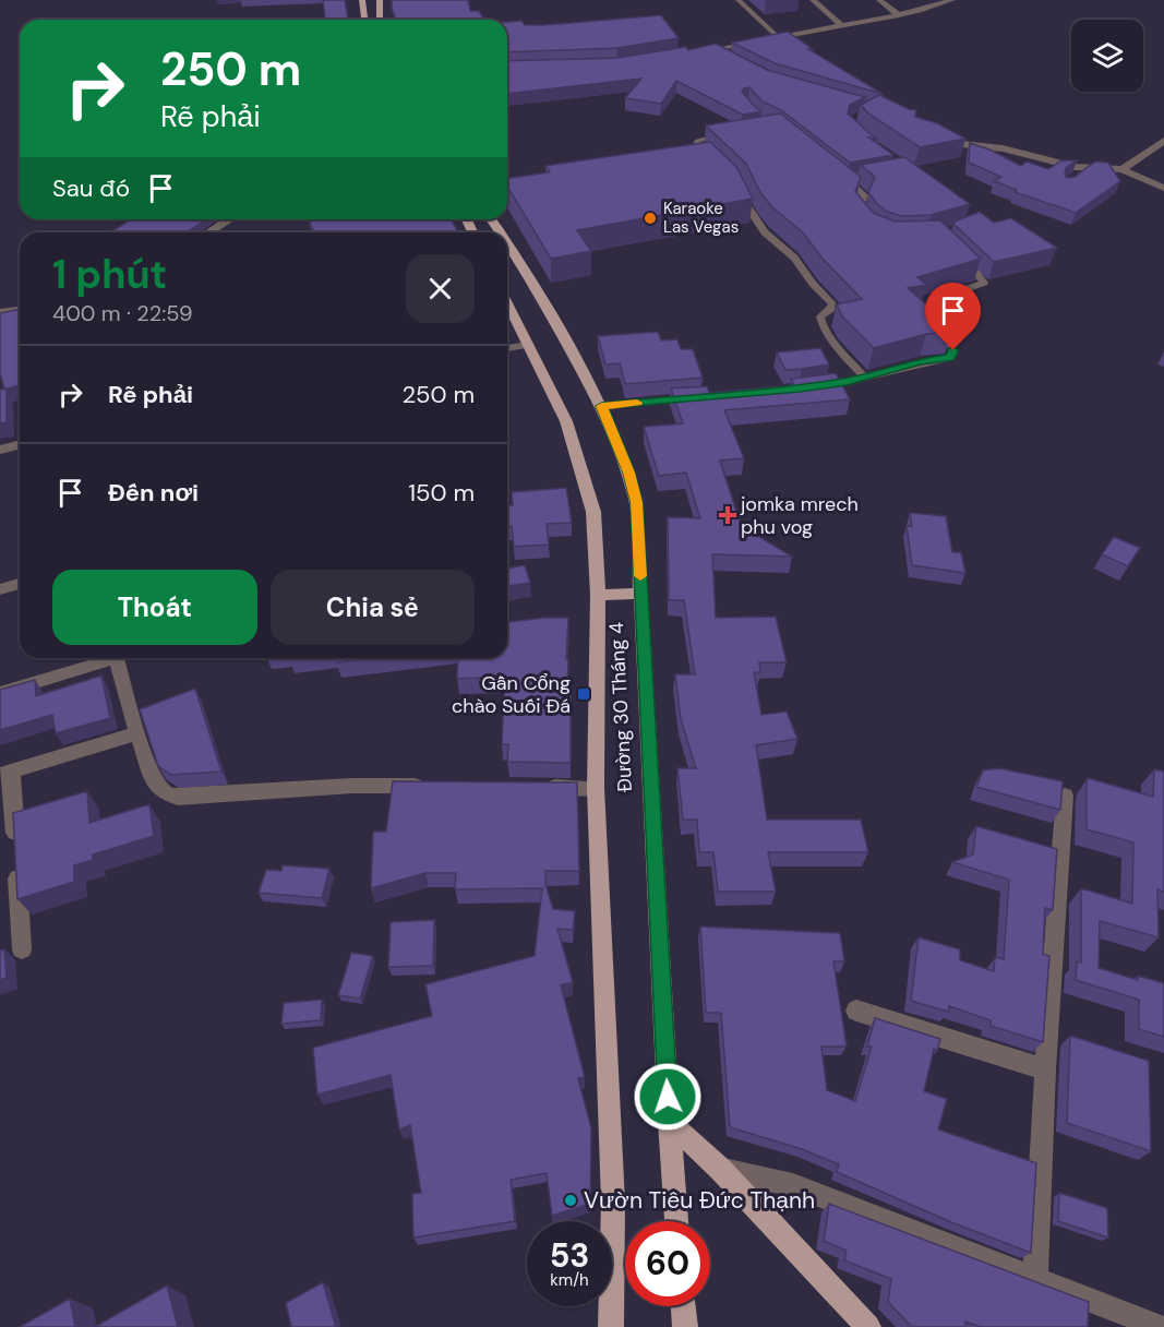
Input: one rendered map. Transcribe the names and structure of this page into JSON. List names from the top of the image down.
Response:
{
  "streets": {
    "main road": ["Đường 30 Tháng 4"]
  },
  "places": {
    "other": ["Karaoke Las Vegas", "Vườn Tiêu Đức Thạnh"],
    "health": ["jomka mrech phu vog"],
    "transit": ["Gần Cổng chào Suối Đá"]
  },
  "page": {
    "turn": ["250 m", "Rẽ phải"],
    "then": "Sau đó",
    "heading": ["1 phút", "400 m · 22:59"],
    "list": [
      {
        "name": "Rẽ phải",
        "value": "250 m"
      },
      {
        "name": "Đến nơi",
        "value": "150 m"
      }
    ],
    "buttons": ["Thoát", "Chia sẻ"],
    "speed": "53 km/h",
    "limit": "60"
  }
}
